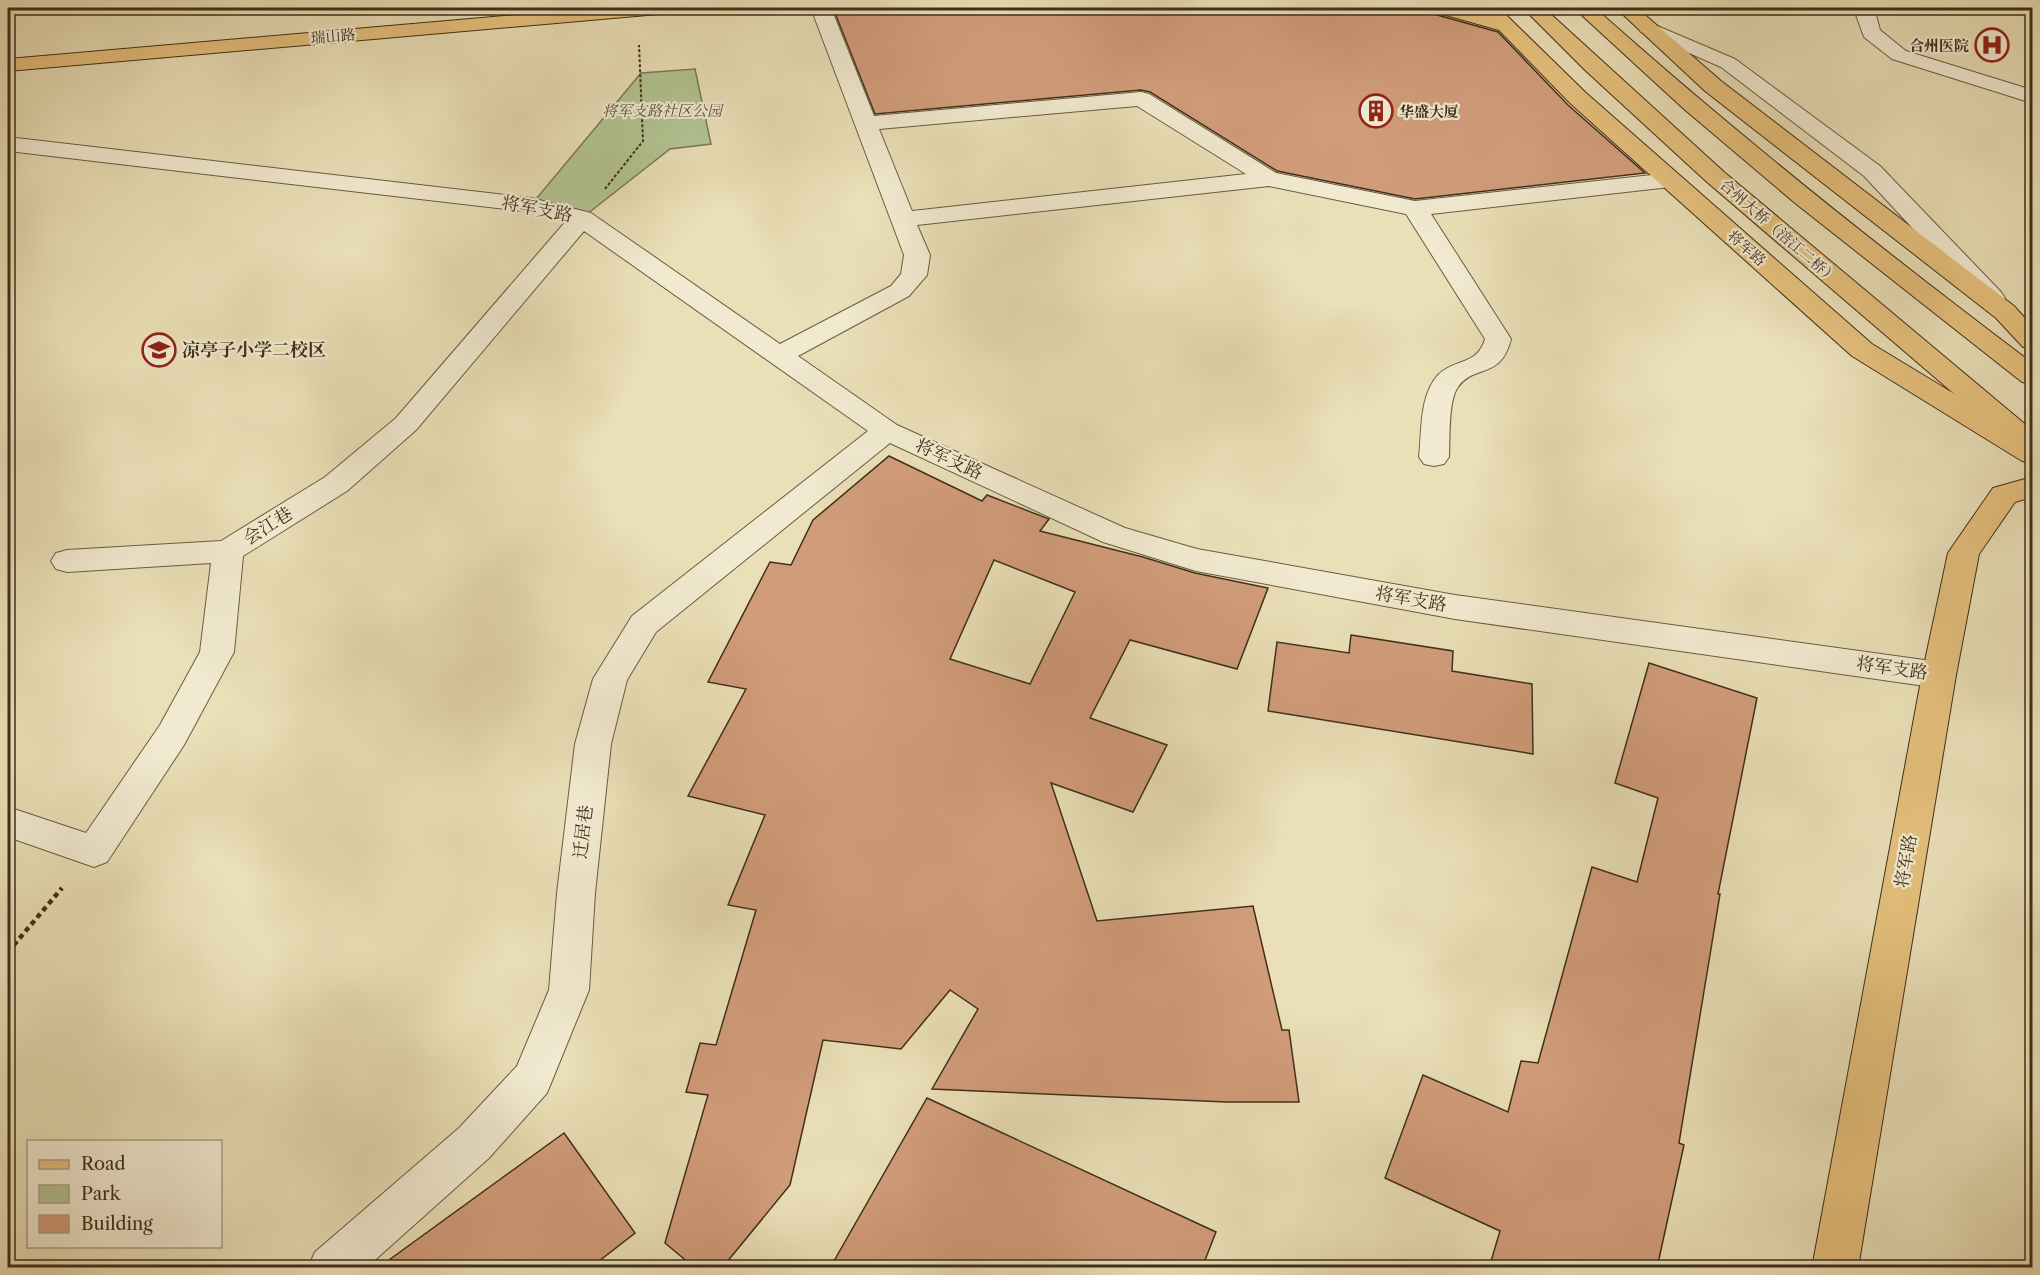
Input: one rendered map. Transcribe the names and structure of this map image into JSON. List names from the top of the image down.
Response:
{
  "streets": {
    "main road": ["瑞山路", "合州大桥（涪江二桥）", "将军路"],
    "street": ["将军支路", "会江巷", "迁居巷"]
  },
  "crossings": [
    ["将军支路", "将军路"],
    ["将军支路", "会江巷"],
    ["将军支路", "迁居巷"]
  ],
  "parks": ["将军支路社区公园"],
  "places": {
    "hospital": ["合州医院"],
    "building": ["华盛大厦"],
    "school or university": ["凉亭子小学二校区"]
  },
  "legend": ["Road", "Park", "Building"]
}
